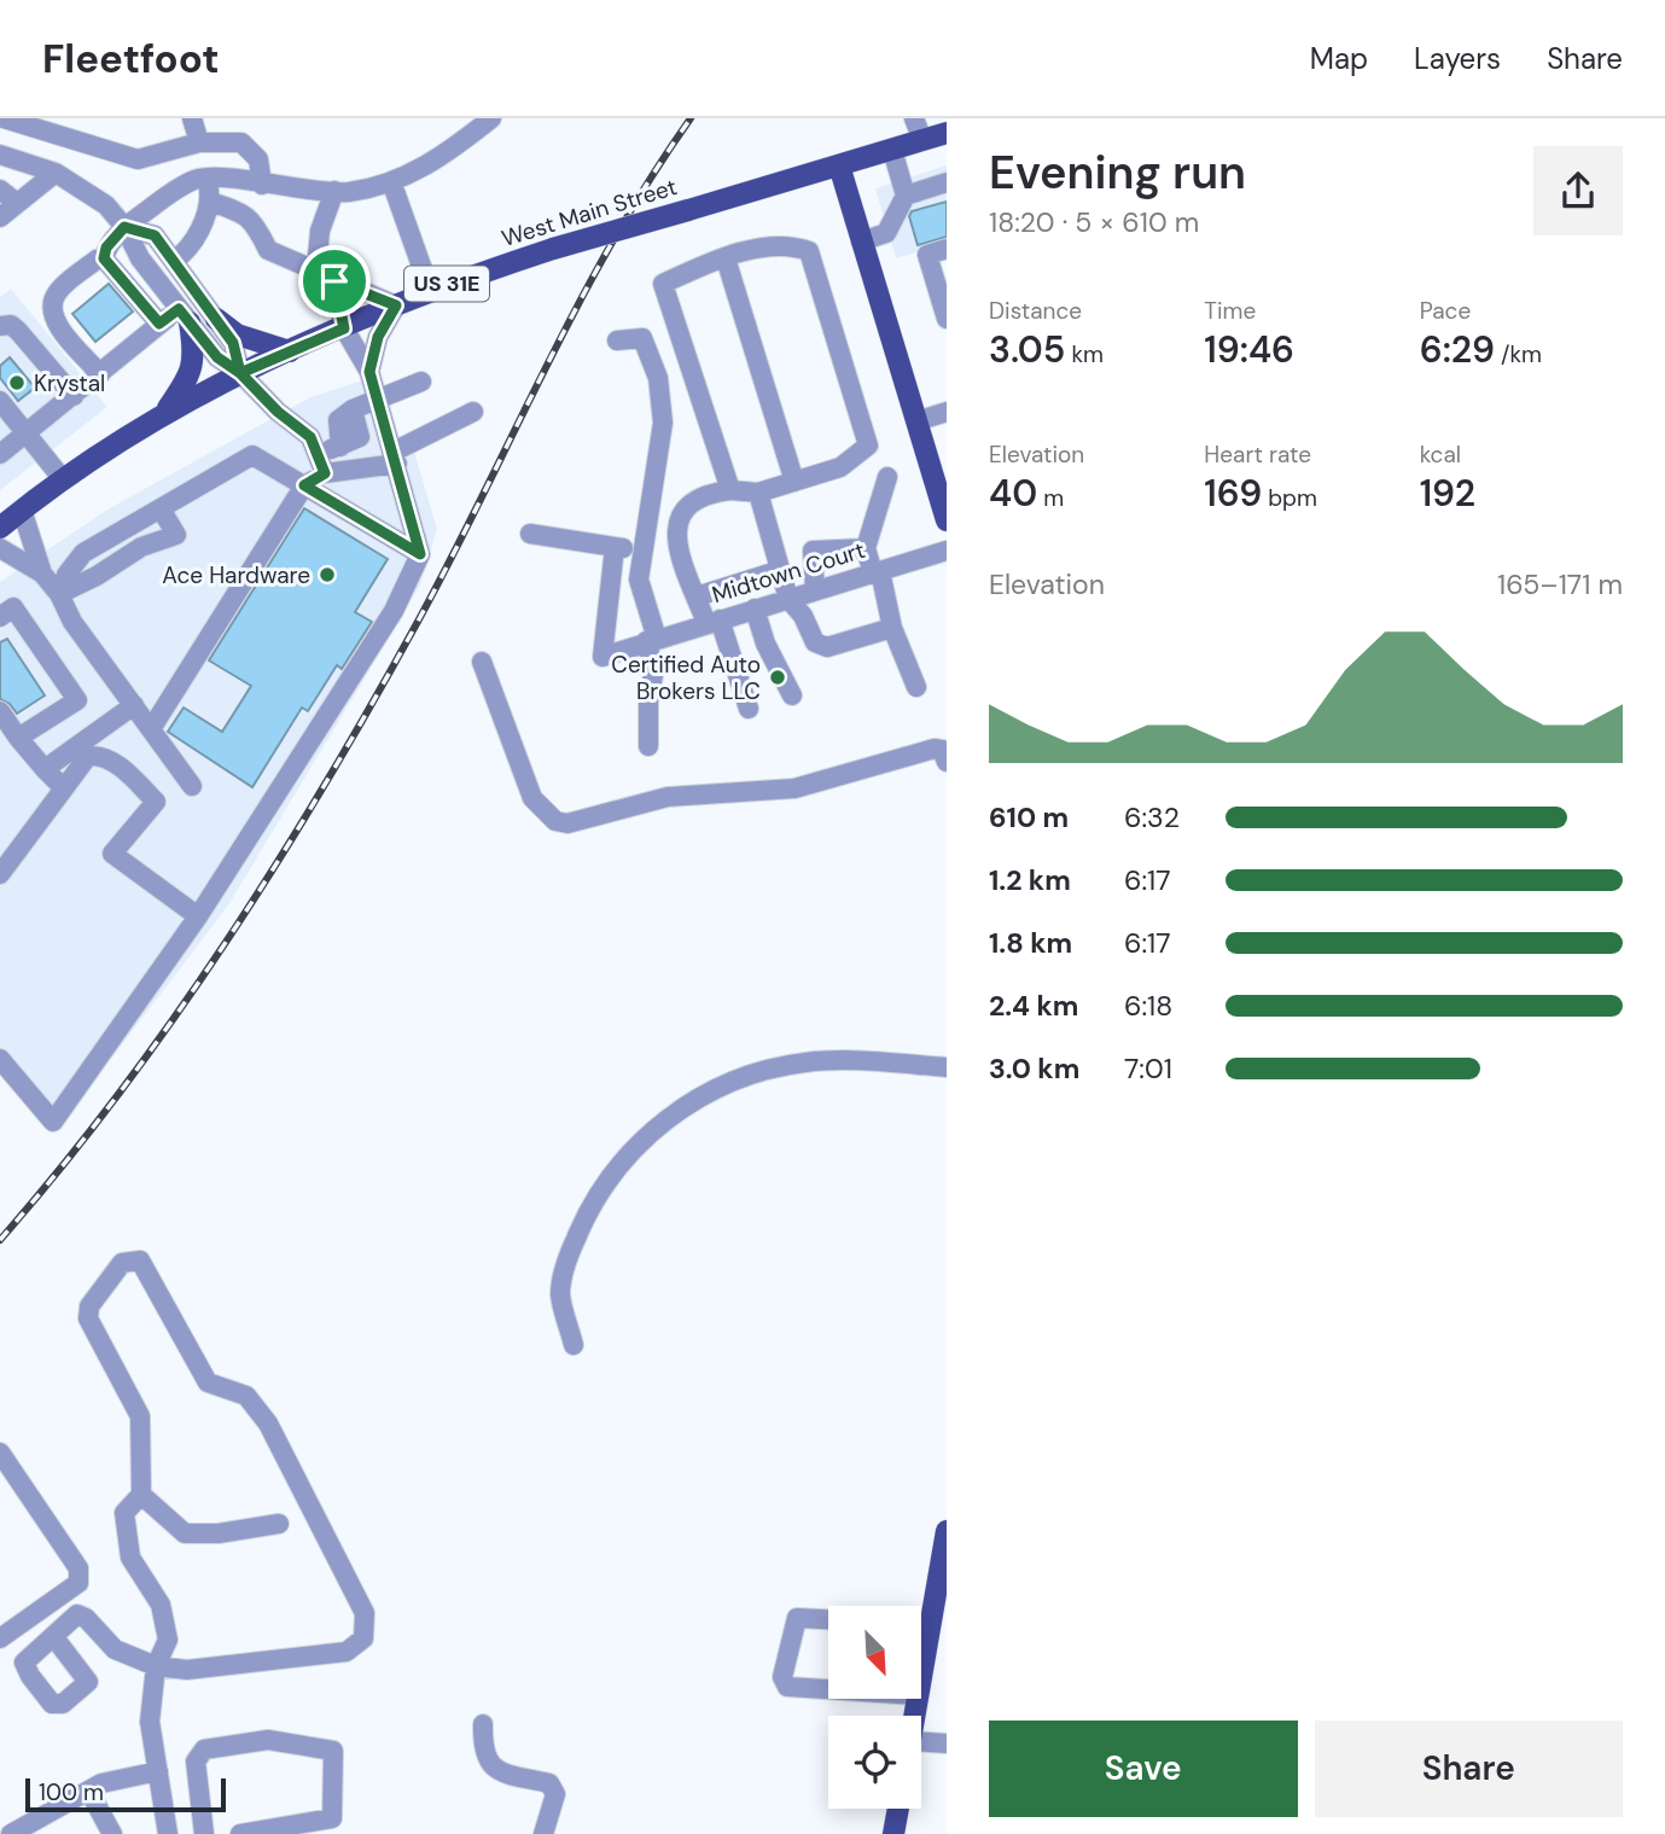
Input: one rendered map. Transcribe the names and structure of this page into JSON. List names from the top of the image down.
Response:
{
  "streets": {
    "main road": ["West Main Street", "US 31E"],
    "street": ["Midtown Court"]
  },
  "places": ["Krystal", "Ace Hardware", "Certified Auto Brokers LLC"],
  "scale_bar": "100 m",
  "north": "bottom right",
  "page": {
    "header": "Fleetfoot",
    "nav": ["Map", "Layers", "Share"],
    "heading": ["Evening run", "18:20 · 5 × 610 m"],
    "stats": [
      ["Distance", "3.05 km"],
      ["Time", "19:46"],
      ["Pace", "6:29 /km"],
      ["Elevation", "40 m"],
      ["Heart rate", "169 bpm"],
      ["kcal", "192"]
    ],
    "chart": ["Elevation", "165–171 m"],
    "list": [
      {
        "name": "610 m",
        "note": "6:32"
      },
      {
        "name": "1.2 km",
        "note": "6:17"
      },
      {
        "name": "1.8 km",
        "note": "6:17"
      },
      {
        "name": "2.4 km",
        "note": "6:18"
      },
      {
        "name": "3.0 km",
        "note": "7:01"
      }
    ],
    "buttons": ["Save", "Share"],
    "scale": "100 m"
  }
}
